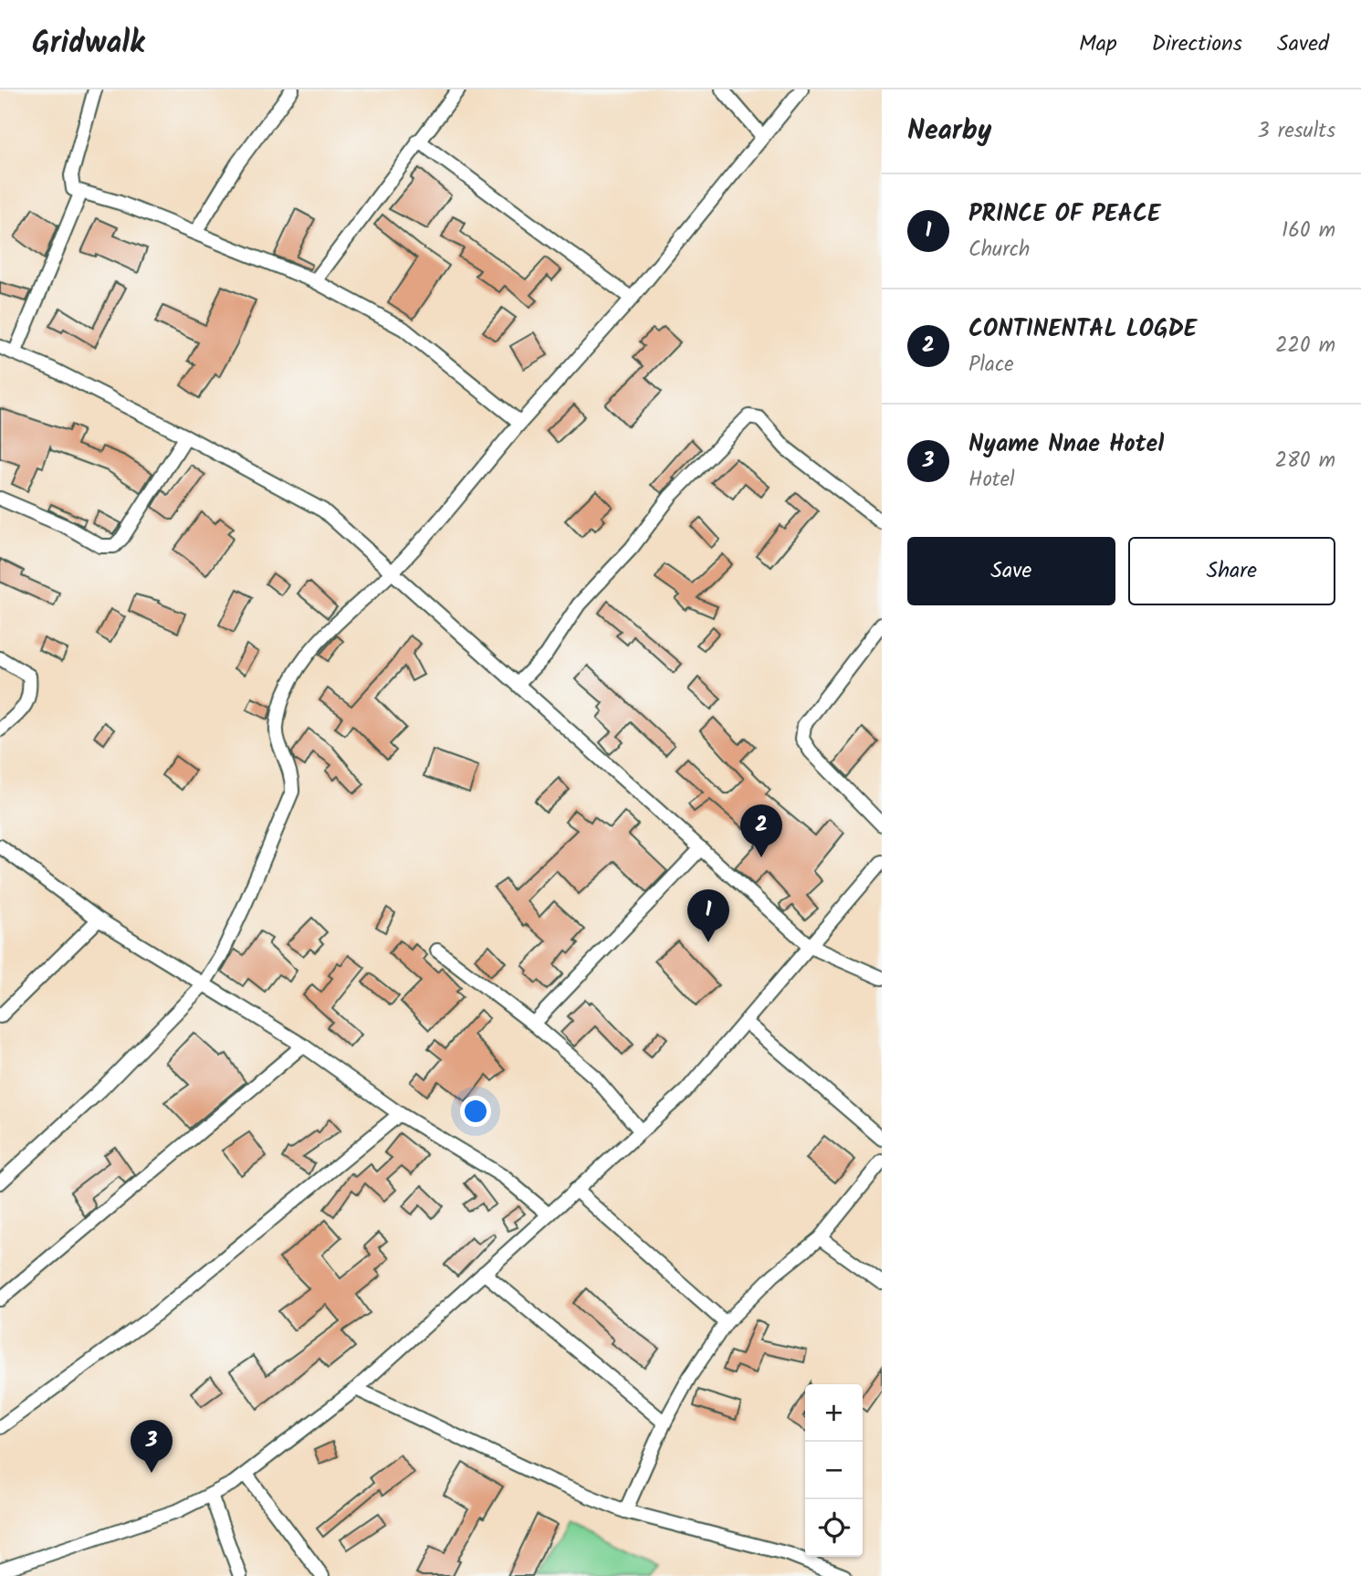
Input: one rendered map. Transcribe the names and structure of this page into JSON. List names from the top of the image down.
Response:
{
  "page": {
    "header": "Gridwalk",
    "nav": ["Map", "Directions", "Saved"],
    "heading": ["Nearby", "3 results"],
    "list": [
      {
        "mark": "1",
        "name": "PRINCE OF PEACE",
        "note": "Church",
        "value": "160 m"
      },
      {
        "mark": "2",
        "name": "CONTINENTAL LOGDE",
        "note": "Place",
        "value": "220 m"
      },
      {
        "mark": "3",
        "name": "Nyame Nnae Hotel",
        "note": "Hotel",
        "value": "280 m"
      }
    ],
    "buttons": ["Save", "Share"],
    "pins": ["2", "1", "3"],
    "map_buttons": ["+", "−"]
  }
}
